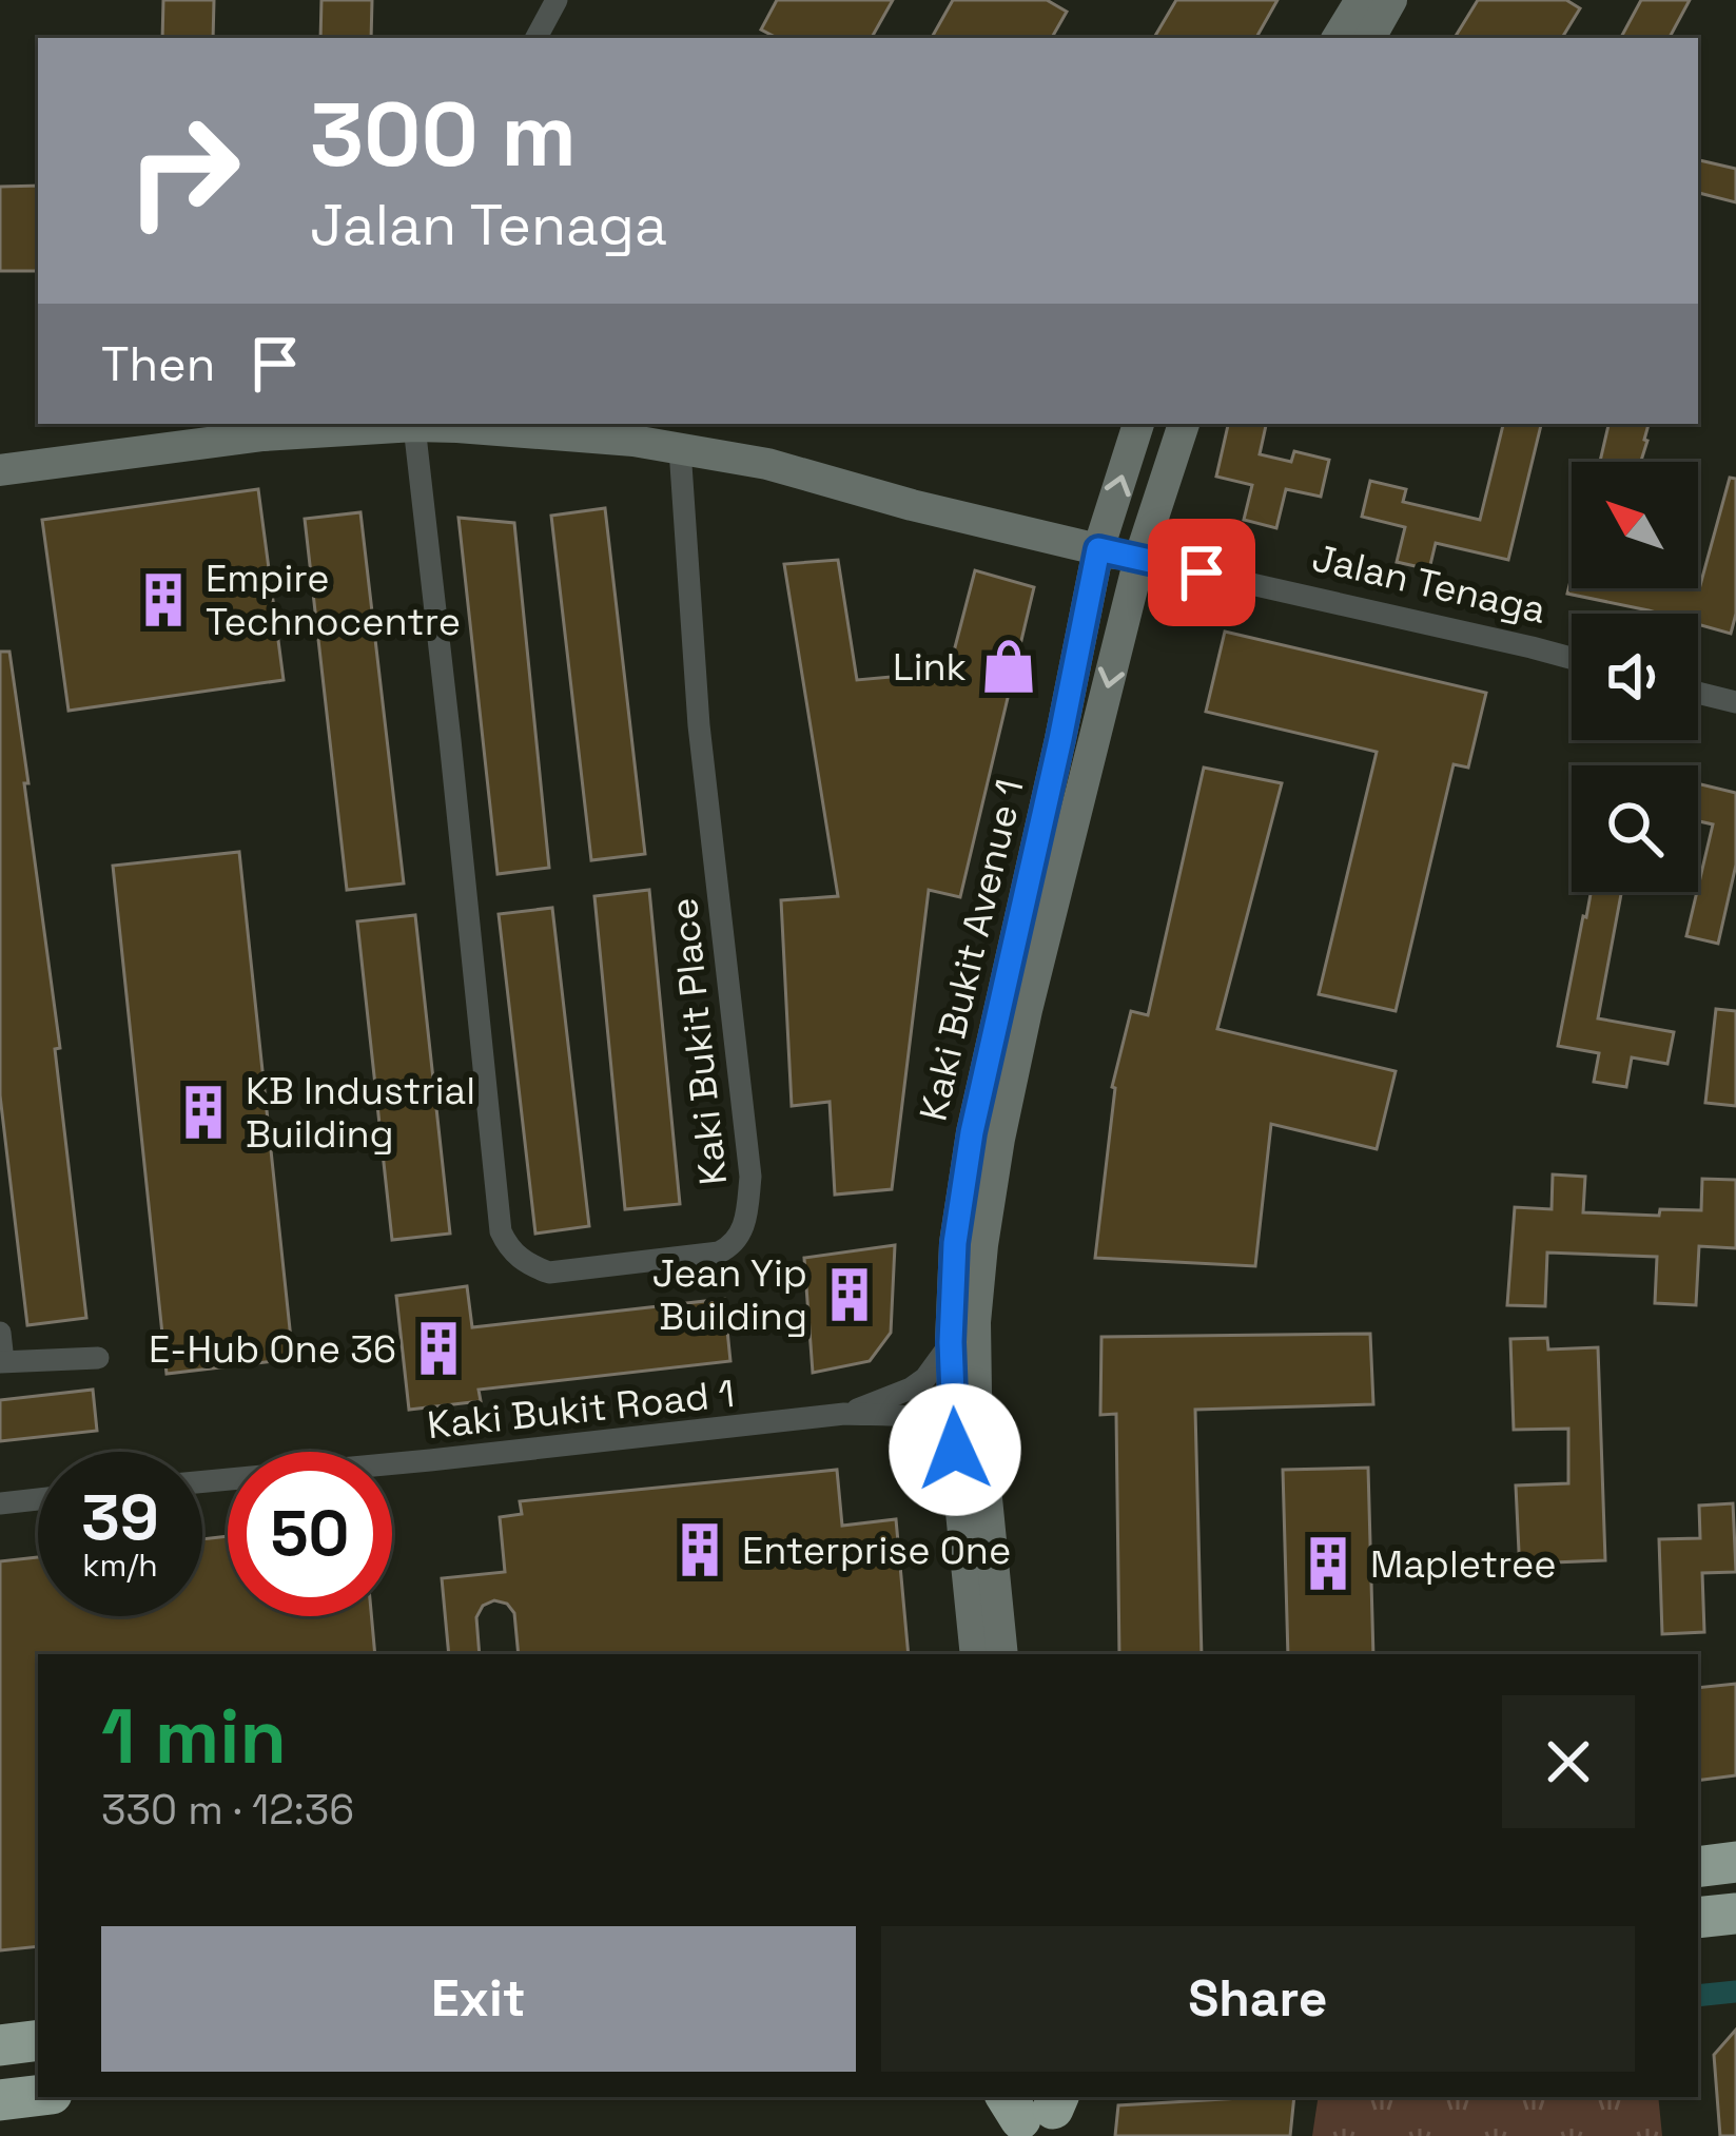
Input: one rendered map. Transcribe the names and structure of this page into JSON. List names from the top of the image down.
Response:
{
  "streets": {
    "main road": ["Jalan Tenaga", "Kaki Bukit Avenue 1"],
    "street": ["Kaki Bukit Place", "Kaki Bukit Road 1"]
  },
  "crossings": [
    ["Jalan Tenaga", "Kaki Bukit Avenue 1"],
    ["Jalan Tenaga", "Kaki Bukit Place"],
    ["Kaki Bukit Avenue 1", "Kaki Bukit Road 1"]
  ],
  "places": {
    "building": [
      "Empire Technocentre",
      "KB Industrial Building",
      "Jean Yip Building",
      "E-Hub One 36",
      "Enterprise One",
      "Mapletree"
    ],
    "shop": ["Link"]
  },
  "north": "top left",
  "page": {
    "turn": ["300 m", "Jalan Tenaga"],
    "then": "Then",
    "speed": "39 km/h",
    "limit": "50",
    "heading": ["1 min", "330 m · 12:36"],
    "buttons": ["Exit", "Share"]
  }
}
